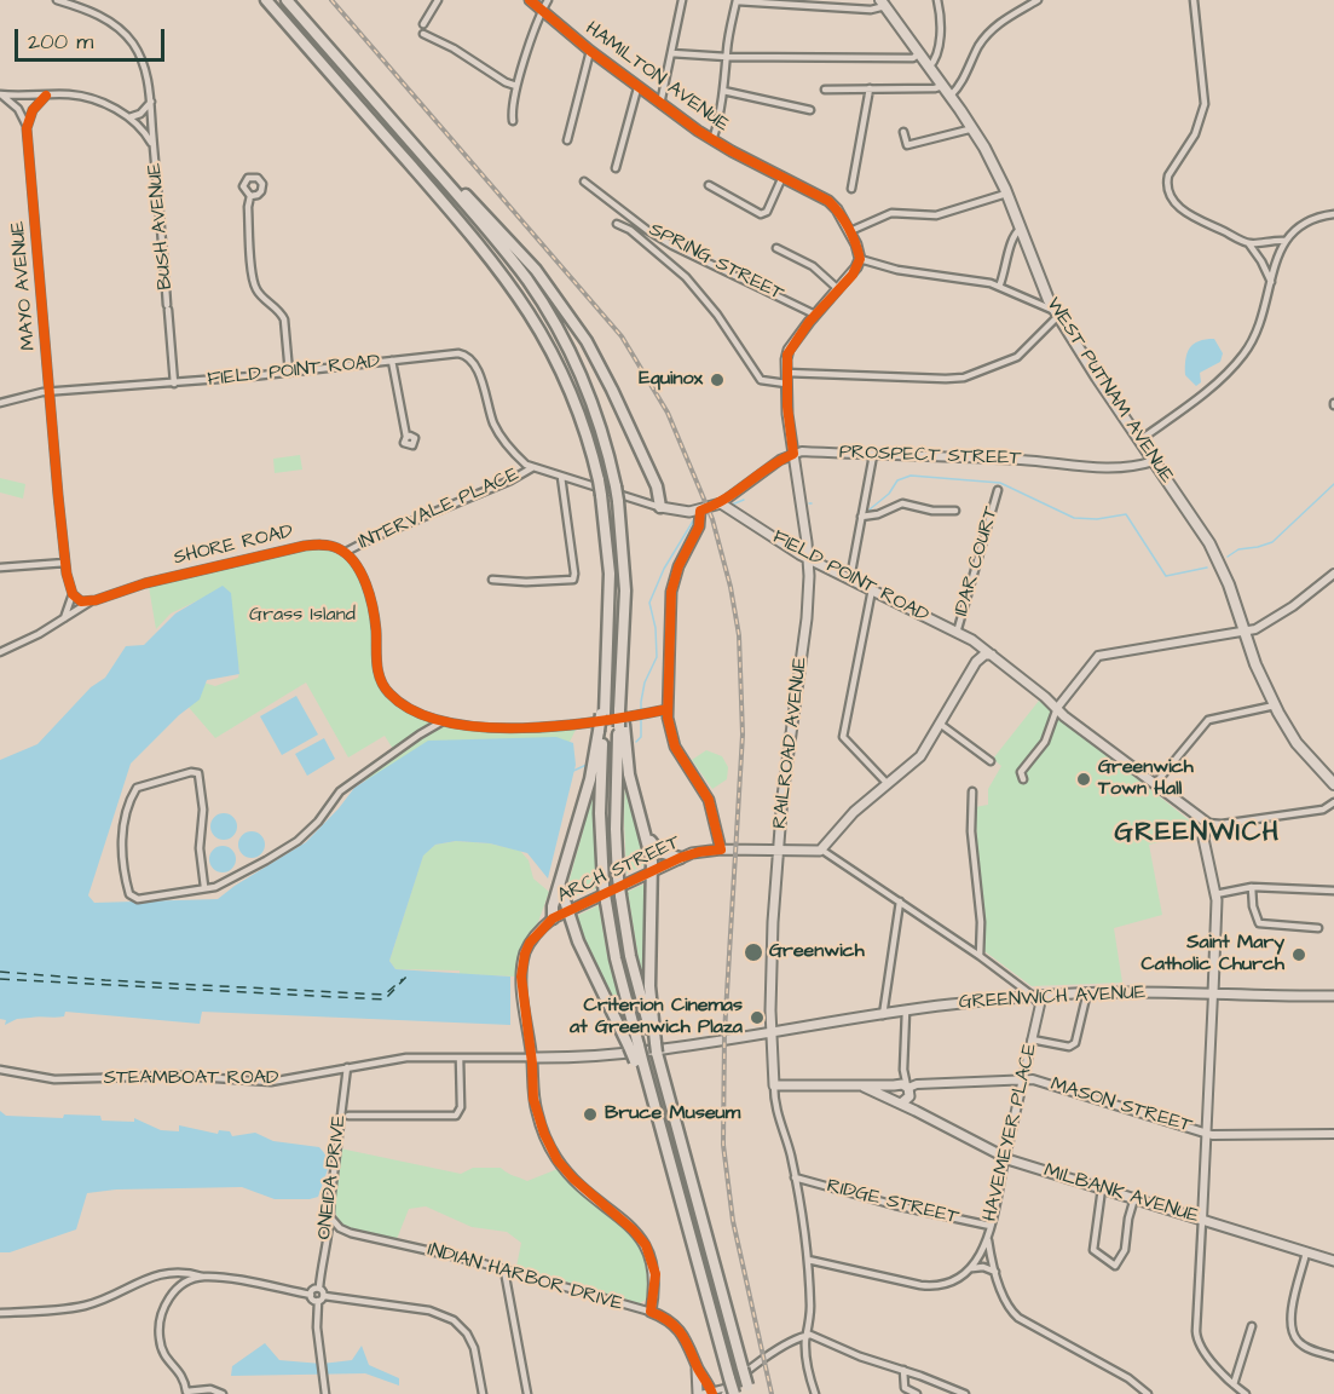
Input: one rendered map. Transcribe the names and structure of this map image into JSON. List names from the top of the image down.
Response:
{
  "streets": {
    "main road": [
      "HAMILTON AVENUE",
      "FIELD POINT ROAD",
      "WEST PUTNAM AVENUE",
      "RAILROAD AVENUE",
      "ARCH STREET",
      "GREENWICH AVENUE",
      "STEAMBOAT ROAD",
      "MASON STREET",
      "MILBANK AVENUE",
      "INDIAN HARBOR DRIVE"
    ],
    "street": [
      "BUSH AVENUE",
      "SPRING STREET",
      "MAYO AVENUE",
      "PROSPECT STREET",
      "INTERVALE PLACE",
      "SHORE ROAD",
      "IDAR COURT",
      "HAVEMEYER PLACE",
      "ONEIDA DRIVE",
      "RIDGE STREET"
    ]
  },
  "crossings": [
    ["HAMILTON AVENUE", "RAILROAD AVENUE"],
    ["BUSH AVENUE", "FIELD POINT ROAD"],
    ["SPRING STREET", "RAILROAD AVENUE"],
    ["MAYO AVENUE", "FIELD POINT ROAD"],
    ["FIELD POINT ROAD", "PROSPECT STREET"],
    ["FIELD POINT ROAD", "INTERVALE PLACE"],
    ["FIELD POINT ROAD", "IDAR COURT"],
    ["FIELD POINT ROAD", "RAILROAD AVENUE"],
    ["WEST PUTNAM AVENUE", "PROSPECT STREET"],
    ["PROSPECT STREET", "RAILROAD AVENUE"],
    ["INTERVALE PLACE", "SHORE ROAD"],
    ["RAILROAD AVENUE", "ARCH STREET"],
    ["RAILROAD AVENUE", "GREENWICH AVENUE"],
    ["RAILROAD AVENUE", "STEAMBOAT ROAD"],
    ["RAILROAD AVENUE", "MASON STREET"],
    ["ARCH STREET", "STEAMBOAT ROAD"],
    ["ARCH STREET", "INDIAN HARBOR DRIVE"],
    ["GREENWICH AVENUE", "STEAMBOAT ROAD"],
    ["GREENWICH AVENUE", "HAVEMEYER PLACE"],
    ["STEAMBOAT ROAD", "ONEIDA DRIVE"],
    ["MASON STREET", "HAVEMEYER PLACE"],
    ["MASON STREET", "MILBANK AVENUE"],
    ["HAVEMEYER PLACE", "MILBANK AVENUE"],
    ["HAVEMEYER PLACE", "RIDGE STREET"],
    ["ONEIDA DRIVE", "INDIAN HARBOR DRIVE"]
  ],
  "districts": ["GREENWICH"],
  "parks": ["Grass Island"],
  "places": [
    "Equinox",
    "Greenwich Town Hall",
    "Greenwich",
    "Saint Mary Catholic Church",
    "Criterion Cinemas at Greenwich Plaza",
    "Bruce Museum"
  ],
  "scale_bar": "200 m"
}
